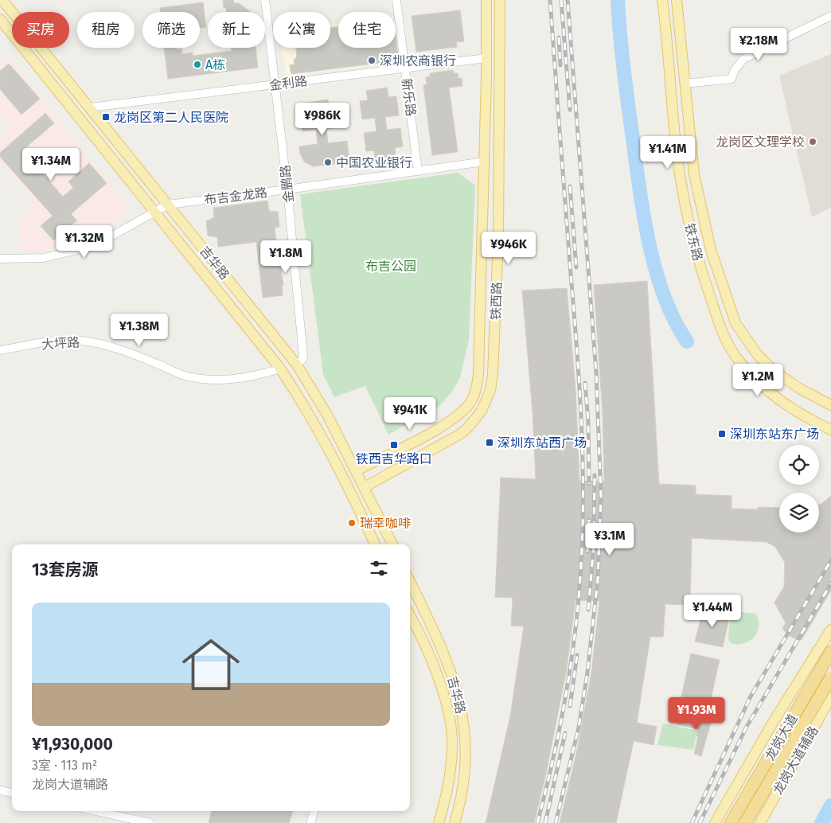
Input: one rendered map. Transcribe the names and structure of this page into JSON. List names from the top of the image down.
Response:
{
  "streets": {
    "highway": ["龙岗大道"],
    "main road": [
      "铁东路",
      "吉华路",
      "铁西路",
      "龙岗大道辅路"
    ],
    "street": [
      "金利路",
      "新乐路",
      "金鹏路",
      "布吉金龙路",
      "大坪路"
    ]
  },
  "crossings": [
    ["金利路", "新乐路"],
    ["金利路", "金鹏路"],
    ["金利路", "吉华路"],
    ["金利路", "铁西路"],
    ["新乐路", "布吉金龙路"],
    ["金鹏路", "布吉金龙路"],
    ["金鹏路", "吉华路"],
    ["布吉金龙路", "吉华路"],
    ["布吉金龙路", "铁西路"],
    ["吉华路", "铁西路"],
    ["吉华路", "大坪路"]
  ],
  "parks": ["布吉公园"],
  "places": {
    "other": [
      "深圳农商银行",
      "A栋",
      "龙岗区文理学校",
      "中国农业银行",
      "瑞幸咖啡"
    ],
    "transit": [
      "龙岗区第二人民医院",
      "深圳东站东广场",
      "深圳东站西广场",
      "铁西吉华路口"
    ]
  },
  "page": {
    "chip": [
      "买房",
      "租房",
      "筛选",
      "新上",
      "公寓",
      "住宅"
    ],
    "price": [
      "¥2.18M",
      "¥986K",
      "¥1.41M",
      "¥1.34M",
      "¥1.32M",
      "¥946K",
      "¥1.8M",
      "¥1.38M",
      "¥1.2M",
      "¥941K",
      "¥3.1M",
      "¥1.44M",
      "¥1.93M"
    ],
    "heading": "13套房源",
    "list": [
      {
        "name": "¥1,930,000",
        "note": "3室 · 113 m² · 龙岗大道辅路"
      }
    ]
  }
}
